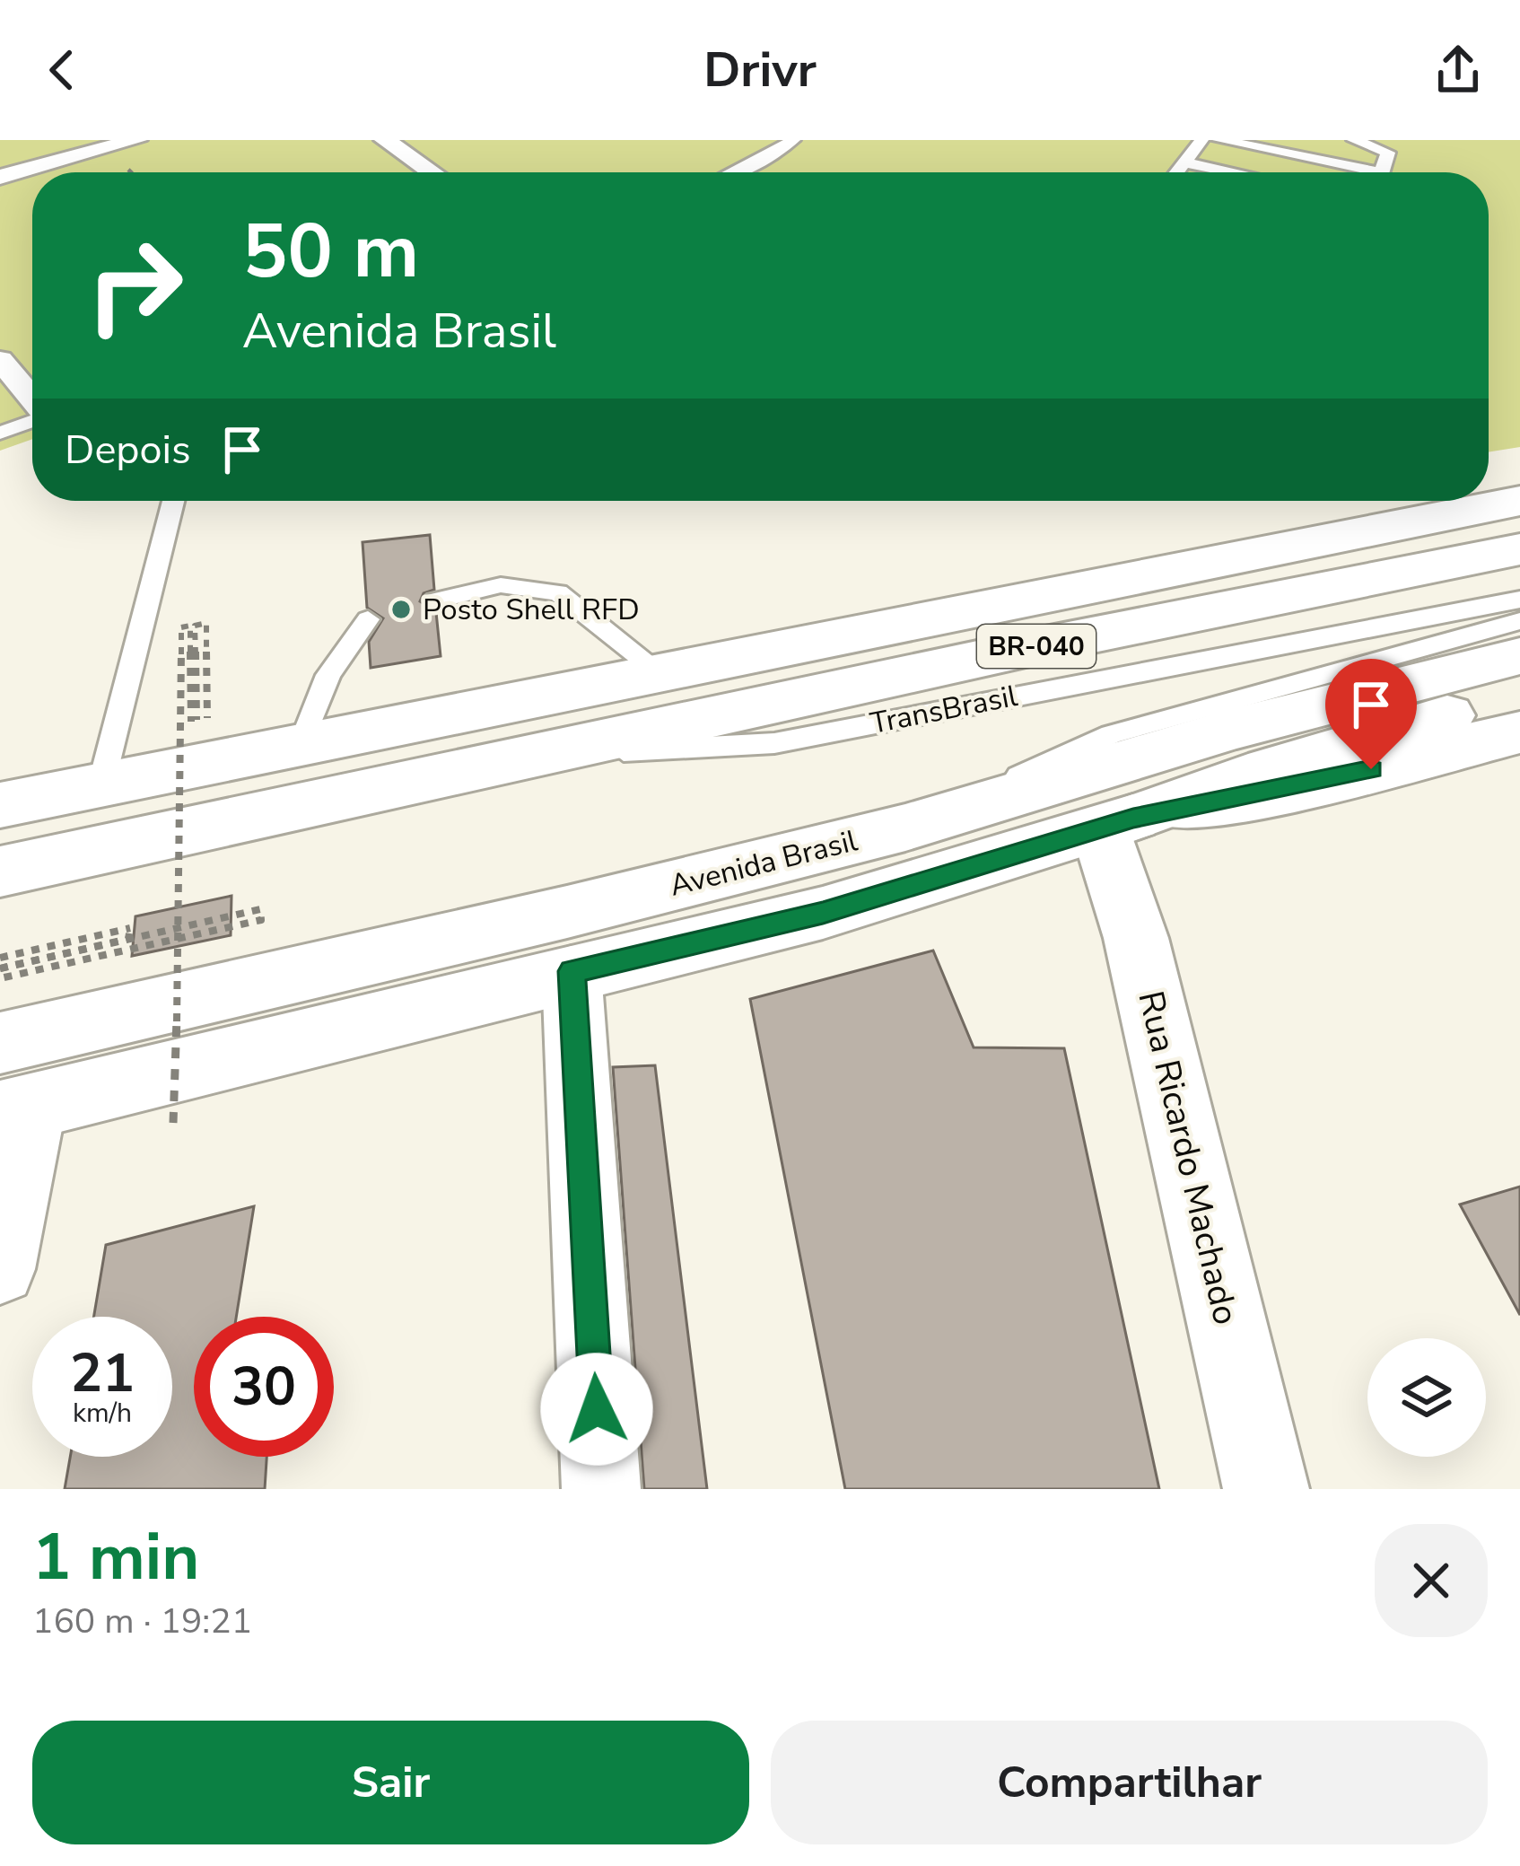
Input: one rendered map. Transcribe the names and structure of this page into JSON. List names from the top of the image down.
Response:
{
  "streets": {
    "main road": ["BR-040", "Avenida Brasil", "Rua Ricardo Machado"],
    "lane": ["TransBrasil"]
  },
  "crossings": [
    ["BR-040", "TransBrasil"],
    ["Avenida Brasil", "Rua Ricardo Machado"]
  ],
  "places": ["Posto Shell RFD"],
  "page": {
    "header": "Drivr",
    "turn": ["50 m", "Avenida Brasil"],
    "then": "Depois",
    "speed": "21 km/h",
    "limit": "30",
    "heading": ["1 min", "160 m · 19:21"],
    "buttons": ["Sair", "Compartilhar"]
  }
}
